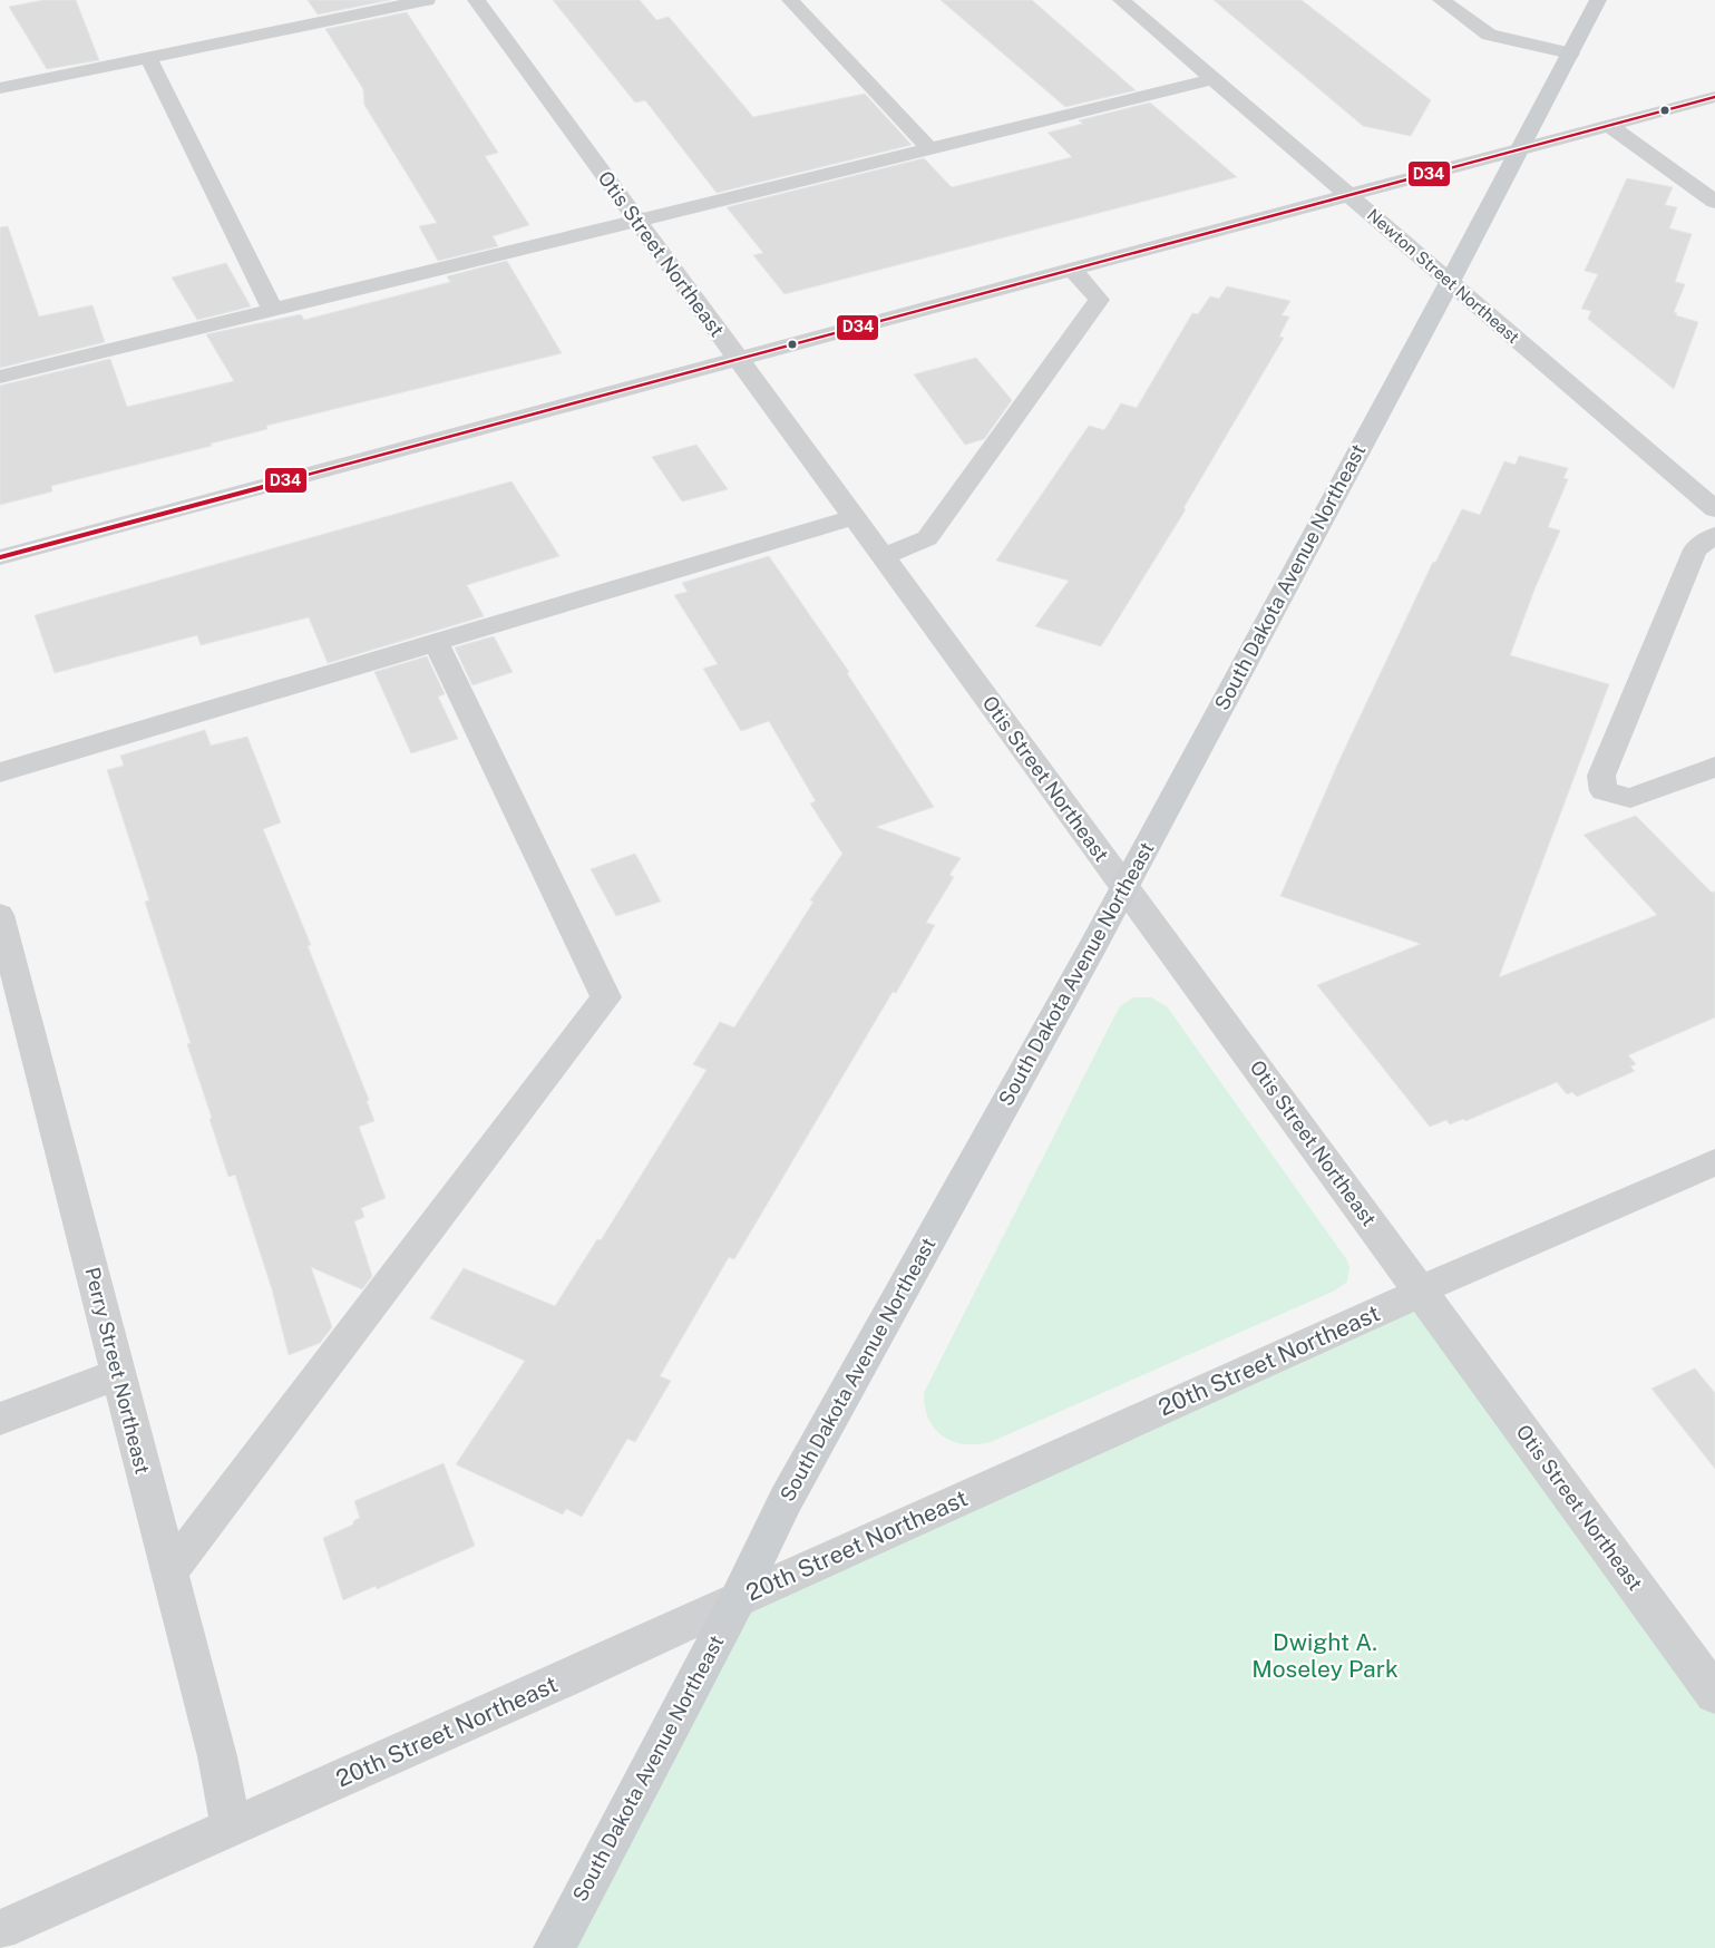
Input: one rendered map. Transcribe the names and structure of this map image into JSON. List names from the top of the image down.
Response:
{
  "streets": {
    "main road": ["South Dakota Avenue Northeast"],
    "street": [
      "Otis Street Northeast",
      "Newton Street Northeast",
      "20th Street Northeast",
      "Perry Street Northeast"
    ]
  },
  "crossings": [
    ["Otis Street Northeast", "South Dakota Avenue Northeast"],
    ["Otis Street Northeast", "20th Street Northeast"],
    ["Newton Street Northeast", "South Dakota Avenue Northeast"],
    ["South Dakota Avenue Northeast", "20th Street Northeast"],
    ["20th Street Northeast", "Perry Street Northeast"]
  ],
  "parks": ["Dwight A. Moseley Park"],
  "lines": ["transit line D34"]
}
